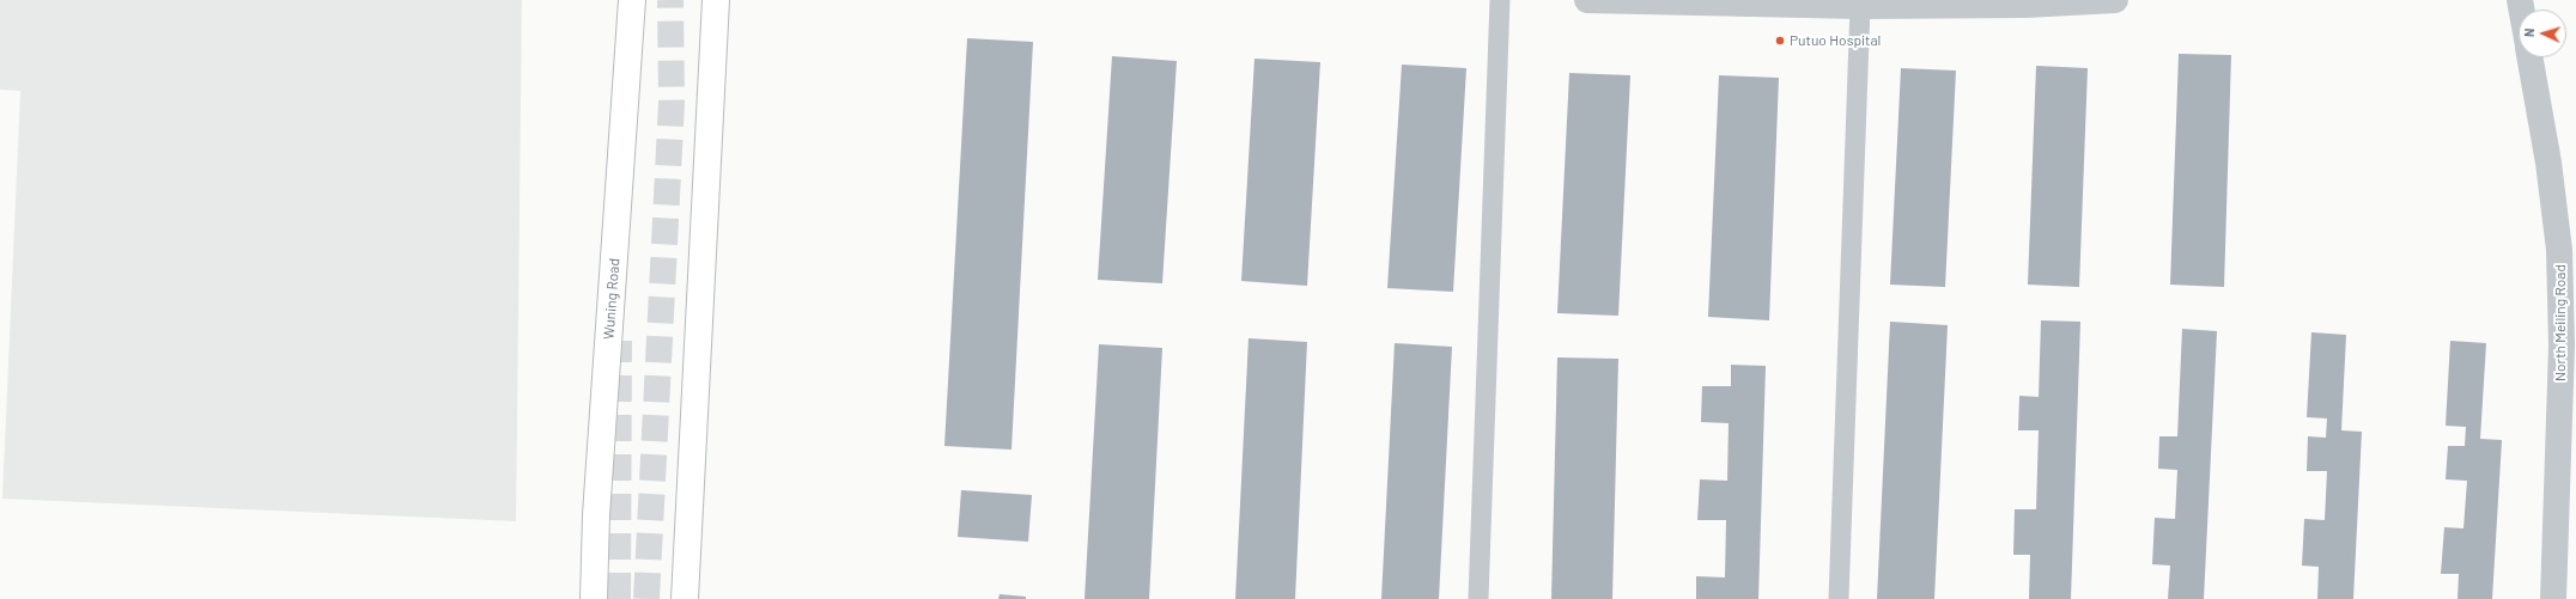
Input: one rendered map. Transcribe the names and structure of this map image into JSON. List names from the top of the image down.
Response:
{
  "streets": {
    "main road": ["Wuning Road"],
    "street": ["North Meiling Road"]
  },
  "places": ["Putuo Hospital"],
  "north": "left"
}
